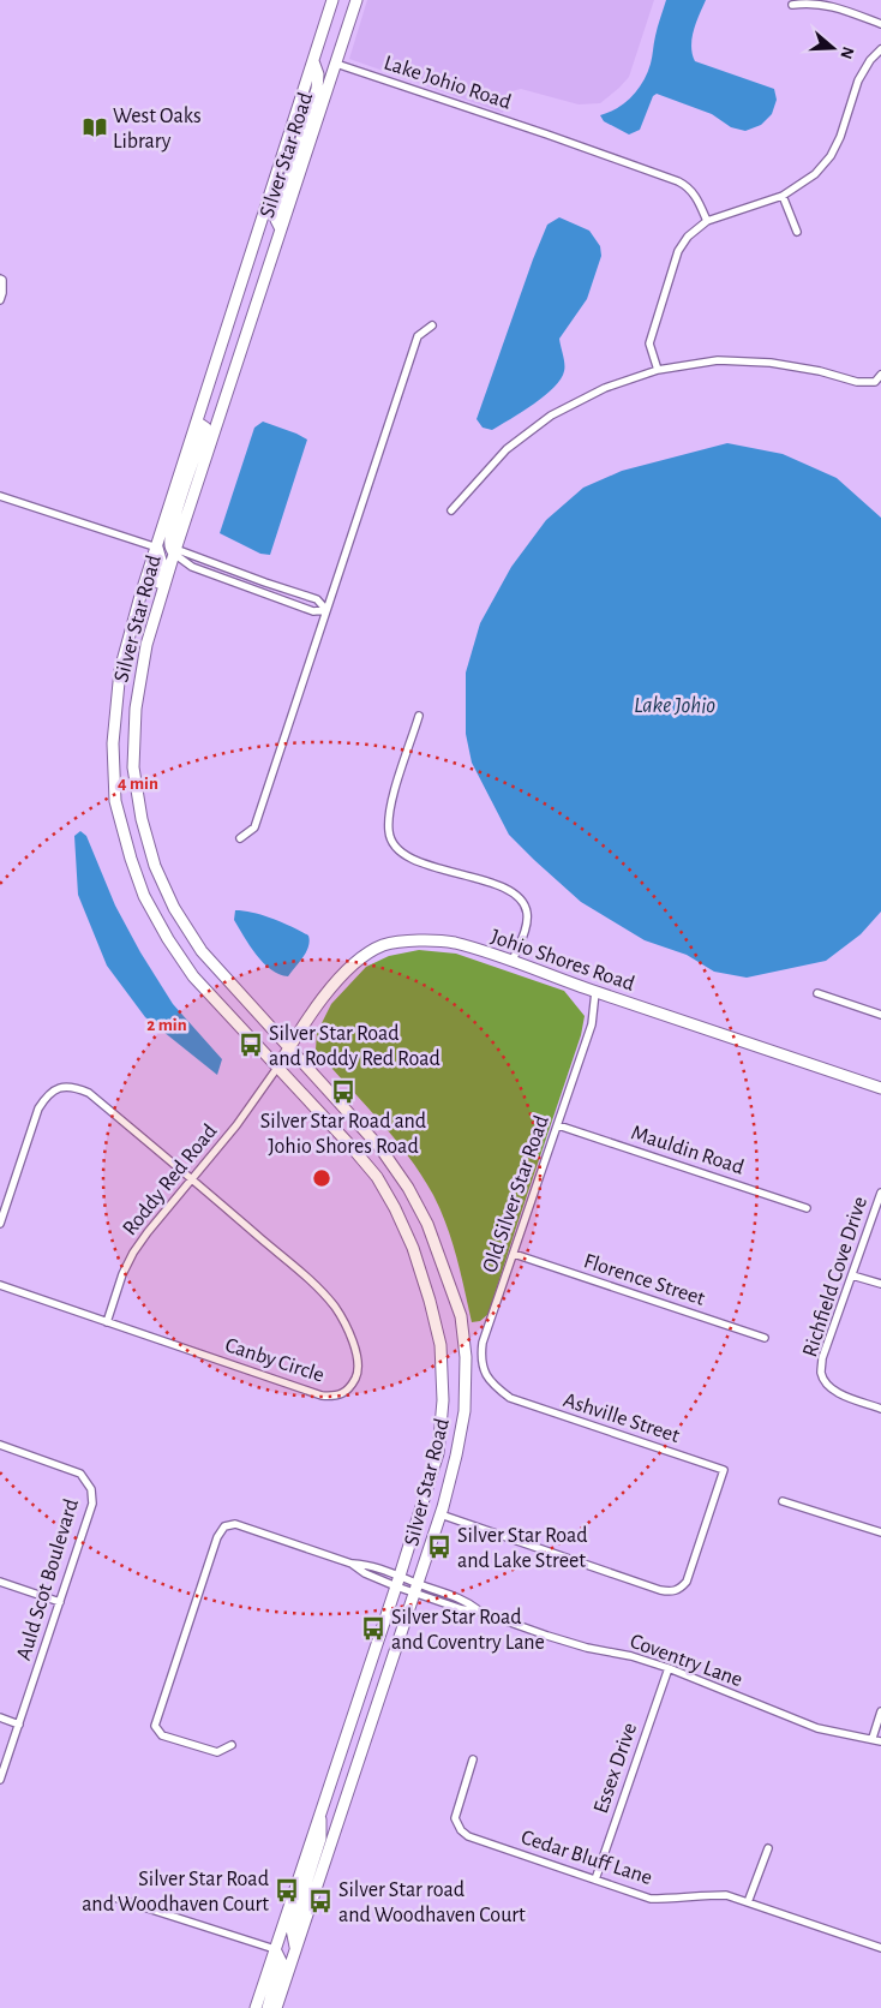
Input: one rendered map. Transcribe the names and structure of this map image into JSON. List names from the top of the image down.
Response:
{
  "streets": {
    "main road": ["Silver Star Road", "Johio Shores Road"],
    "street": [
      "Lake Johio Road",
      "Mauldin Road",
      "Roddy Red Road",
      "Old Silver Star Road",
      "Richfield Cove Drive",
      "Florence Street",
      "Canby Circle",
      "Ashville Street",
      "Auld Scot Boulevard",
      "Coventry Lane",
      "Essex Drive",
      "Cedar Bluff Lane"
    ]
  },
  "crossings": [
    ["Lake Johio Road", "Silver Star Road"],
    ["Silver Star Road", "Johio Shores Road"],
    ["Silver Star Road", "Roddy Red Road"],
    ["Silver Star Road", "Ashville Street"],
    ["Silver Star Road", "Coventry Lane"],
    ["Johio Shores Road", "Roddy Red Road"],
    ["Johio Shores Road", "Old Silver Star Road"],
    ["Mauldin Road", "Old Silver Star Road"],
    ["Roddy Red Road", "Canby Circle"],
    ["Old Silver Star Road", "Florence Street"],
    ["Old Silver Star Road", "Ashville Street"],
    ["Coventry Lane", "Essex Drive"],
    ["Essex Drive", "Cedar Bluff Lane"]
  ],
  "water": ["Lake Johio"],
  "places": {
    "library": ["West Oaks Library"],
    "bus stop": [
      "Silver Star Road and Roddy Red Road",
      "Silver Star Road and Johio Shores Road",
      "Silver Star Road and Lake Street",
      "Silver Star Road and Coventry Lane",
      "Silver Star Road and Woodhaven Court",
      "Silver Star road and Woodhaven Court"
    ]
  },
  "north": "right",
  "rings": ["4 min", "2 min"]
}
